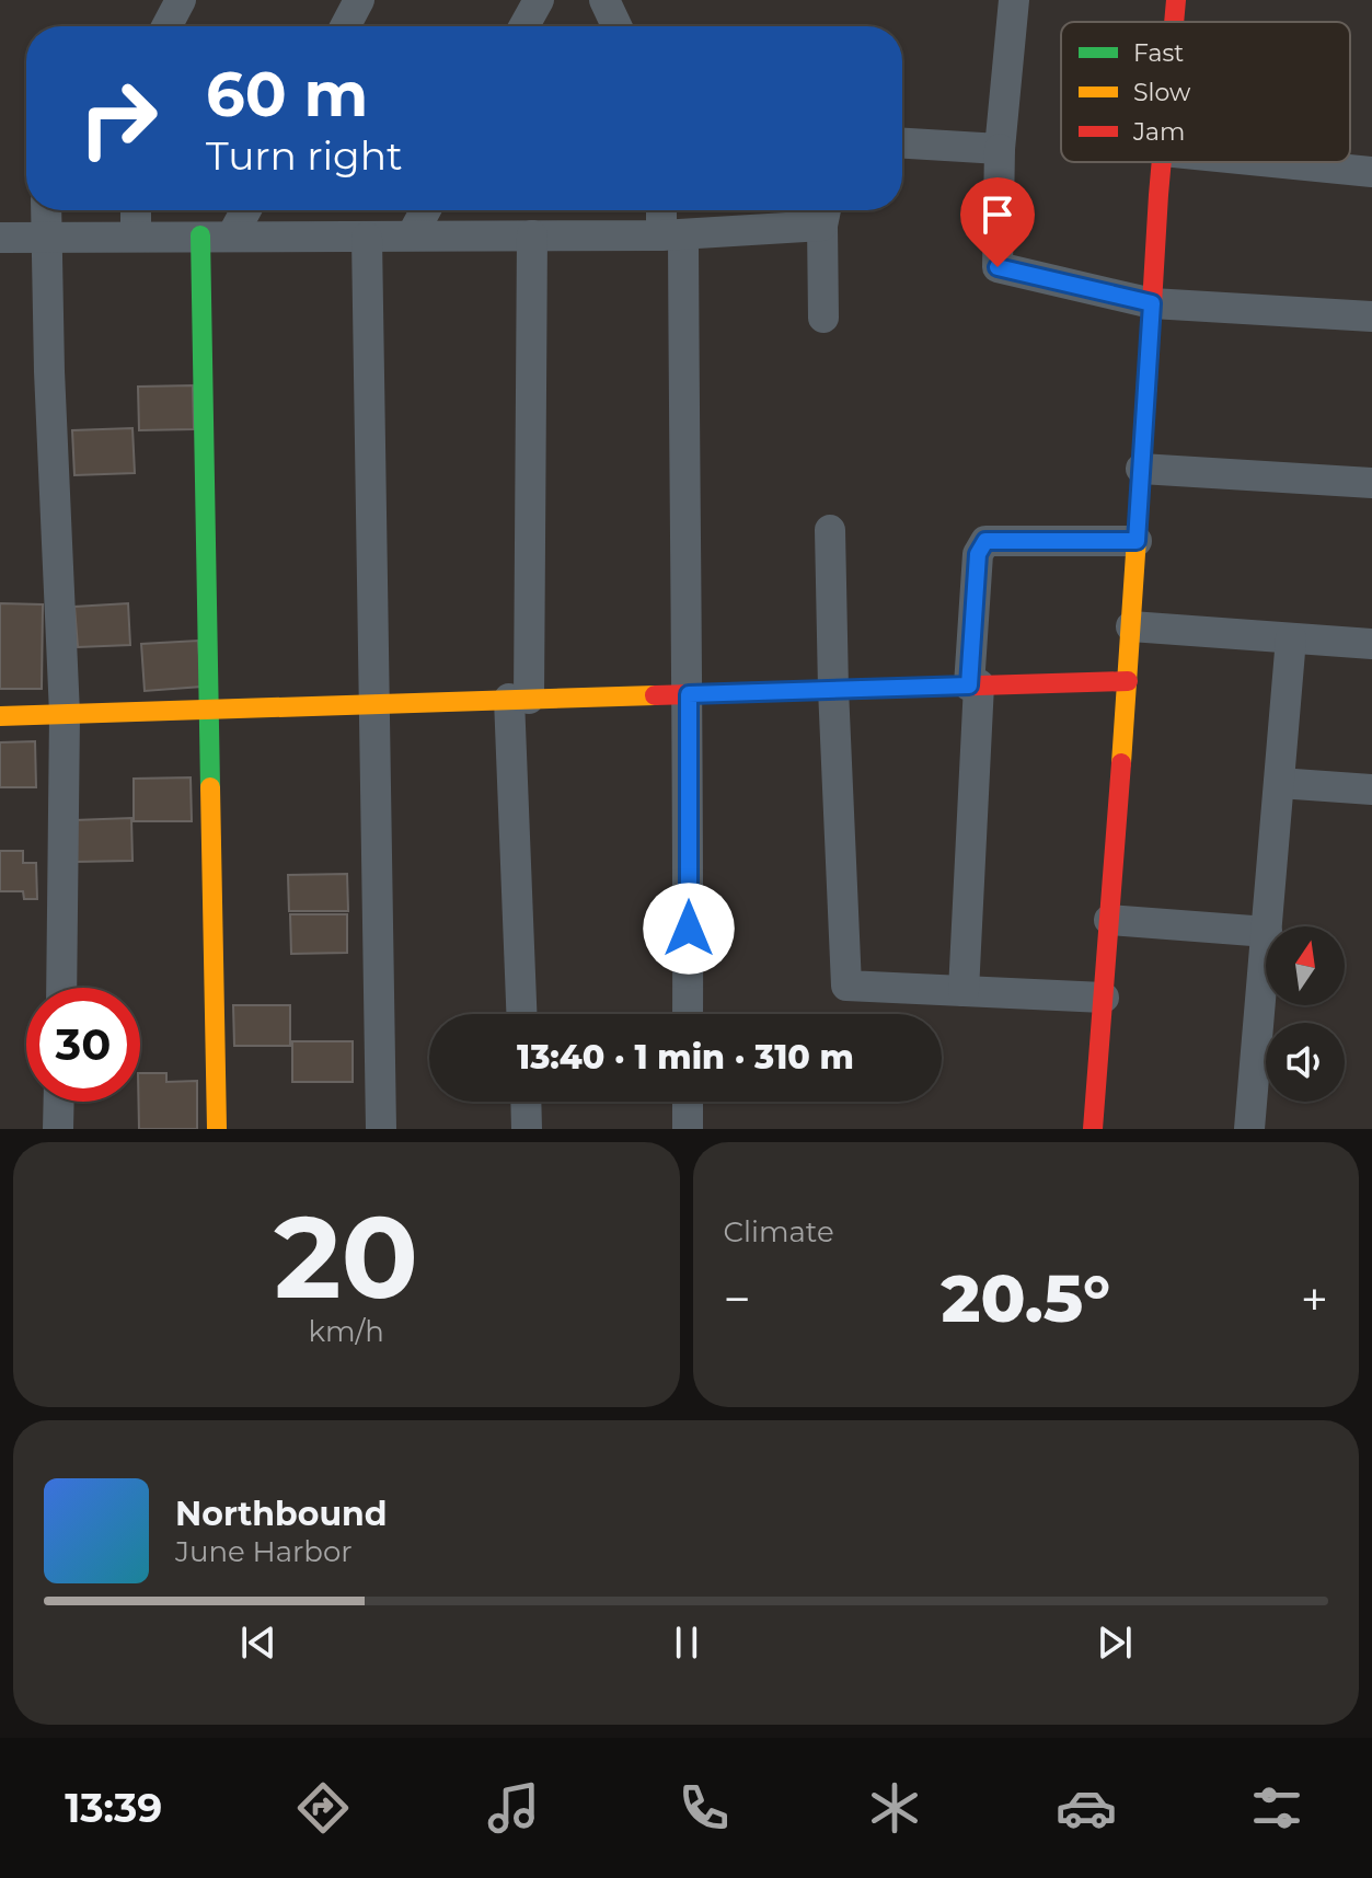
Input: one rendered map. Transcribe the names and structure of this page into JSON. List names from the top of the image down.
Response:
{
  "legend": ["Fast", "Slow", "Jam"],
  "north": "top",
  "page": {
    "turn": ["60 m", "Turn right"],
    "limit": "30",
    "trip": "13:40 · 1 min · 310 m",
    "tile": [
      ["20", "km/h"],
      "Climate"
    ],
    "heat": ["−", "20.5°", "+"],
    "song": ["Northbound", "June Harbor"],
    "tabs": "13:39"
  }
}
